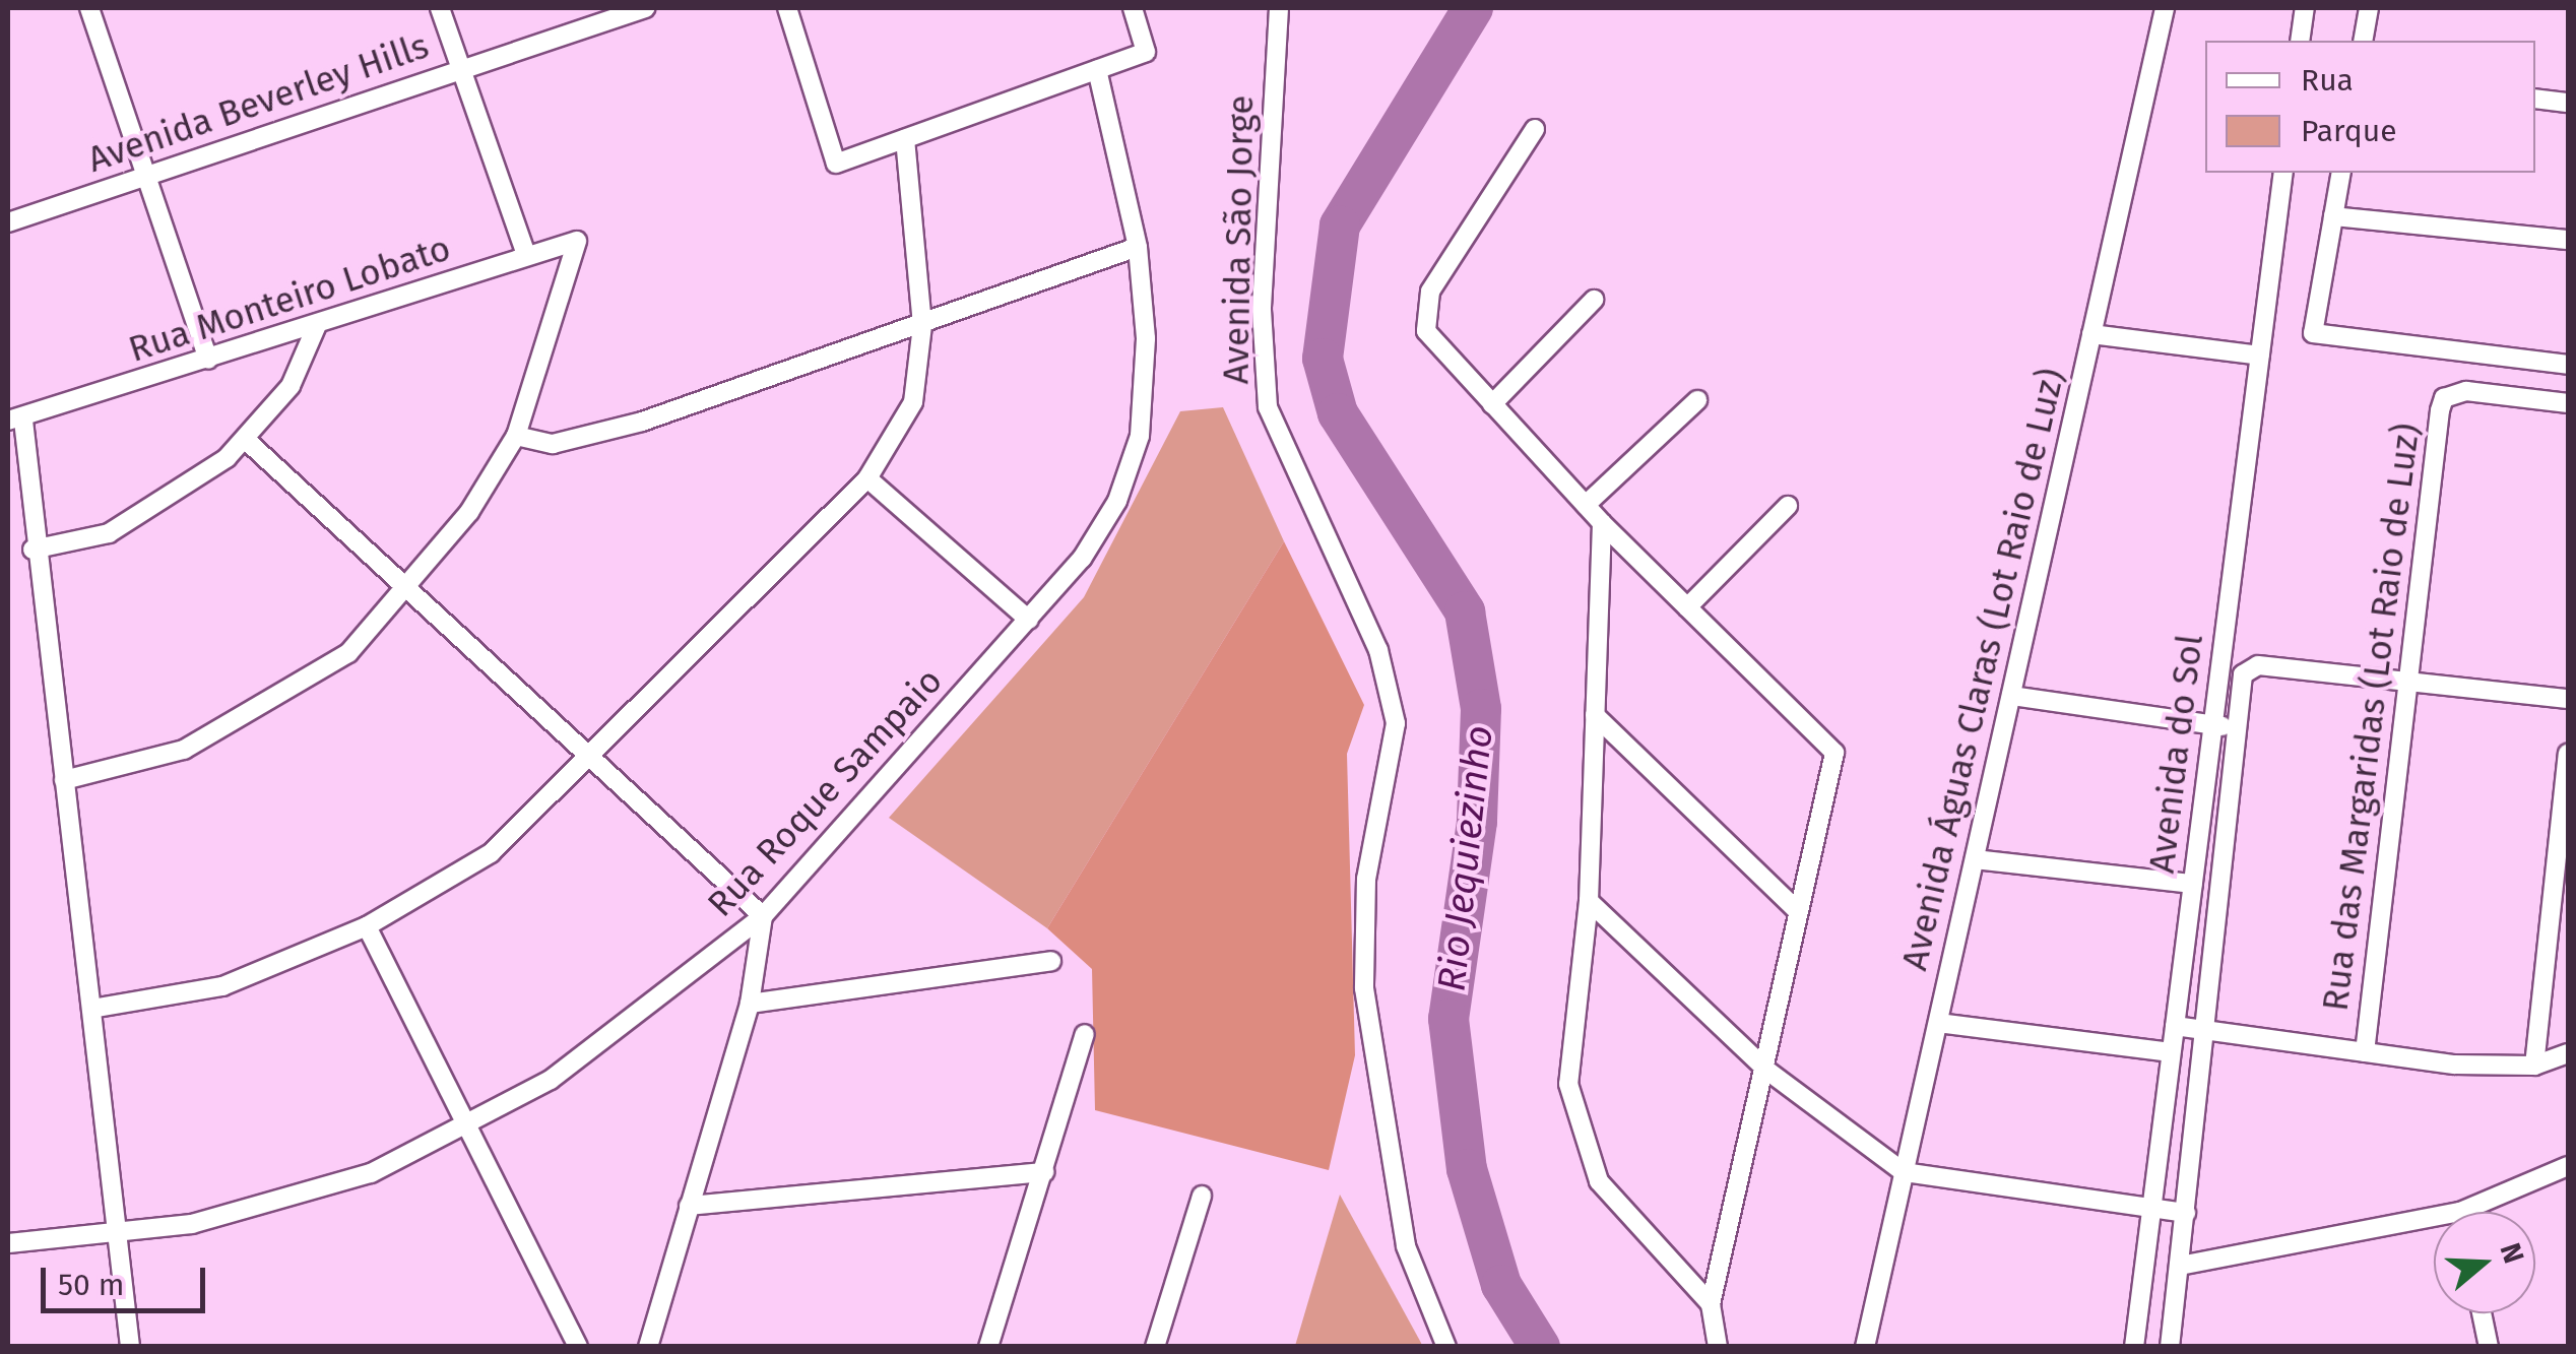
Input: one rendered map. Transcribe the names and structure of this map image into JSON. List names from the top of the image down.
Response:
{
  "streets": {
    "street": [
      "Avenida Beverley Hills",
      "Avenida São Jorge",
      "Rua Monteiro Lobato",
      "Avenida Águas Claras (Lot Raio de Luz)",
      "Rua das Margaridas (Lot Raio de Luz)",
      "Avenida do Sol",
      "Rua Roque Sampaio"
    ]
  },
  "crossings": [
    ["Rua das Margaridas (Lot Raio de Luz)", "Avenida do Sol"]
  ],
  "water": ["Rio Jequiezinho"],
  "legend": ["Rua", "Parque"],
  "scale_bar": "50 m",
  "north": "right"
}
